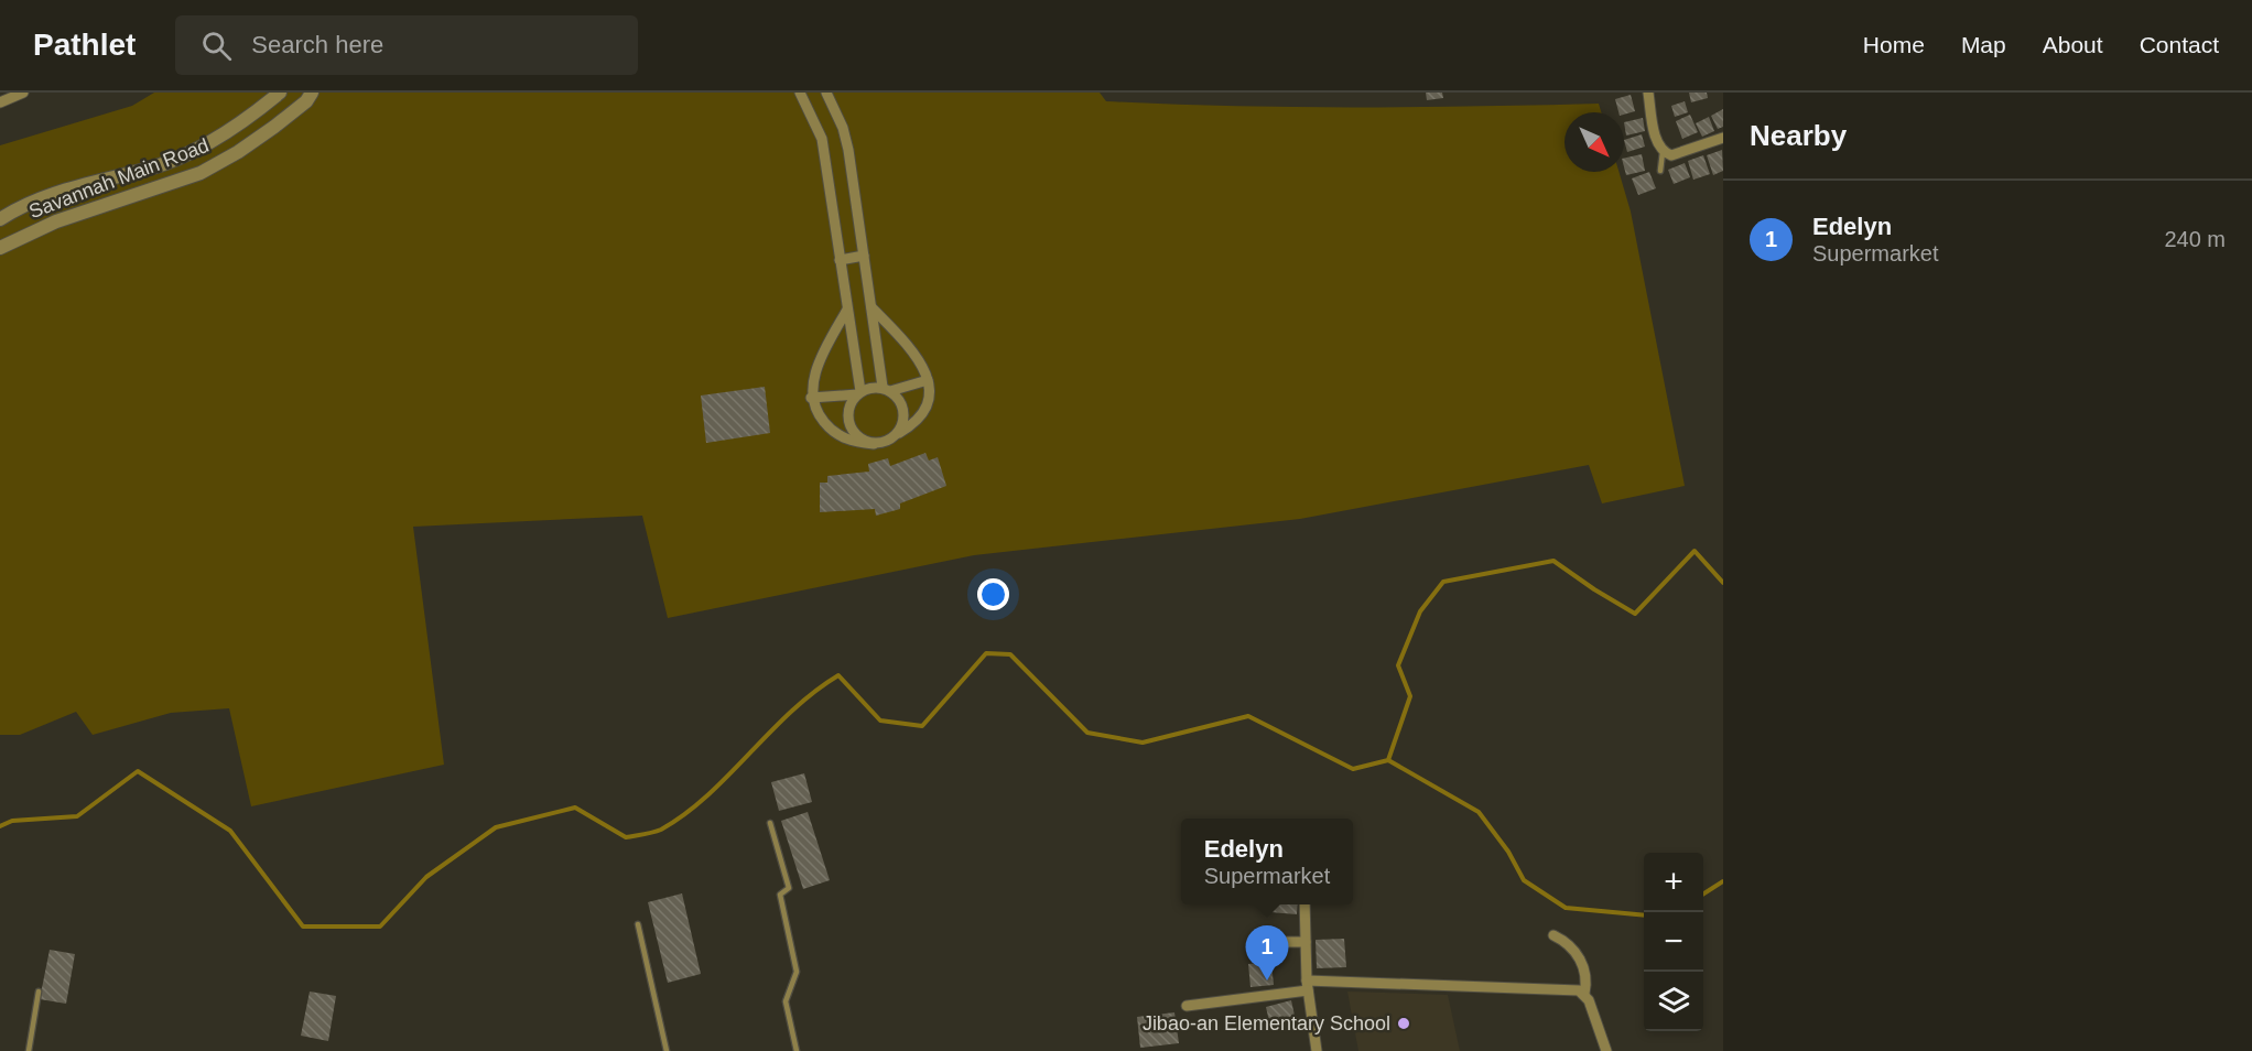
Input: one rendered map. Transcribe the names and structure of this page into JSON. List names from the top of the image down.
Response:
{
  "streets": {
    "street": ["Savannah Main Road"]
  },
  "places": ["Jibao-an Elementary School"],
  "north": "bottom right",
  "page": {
    "header": "Pathlet",
    "search": "Search here",
    "nav": [
      "Home",
      "Map",
      "About",
      "Contact"
    ],
    "heading": "Nearby",
    "list": [
      {
        "mark": "1",
        "name": "Edelyn",
        "note": "Supermarket",
        "value": "240 m"
      }
    ],
    "popup": ["Edelyn", "Supermarket"],
    "map_buttons": ["+", "−"],
    "pins": "1"
  }
}
